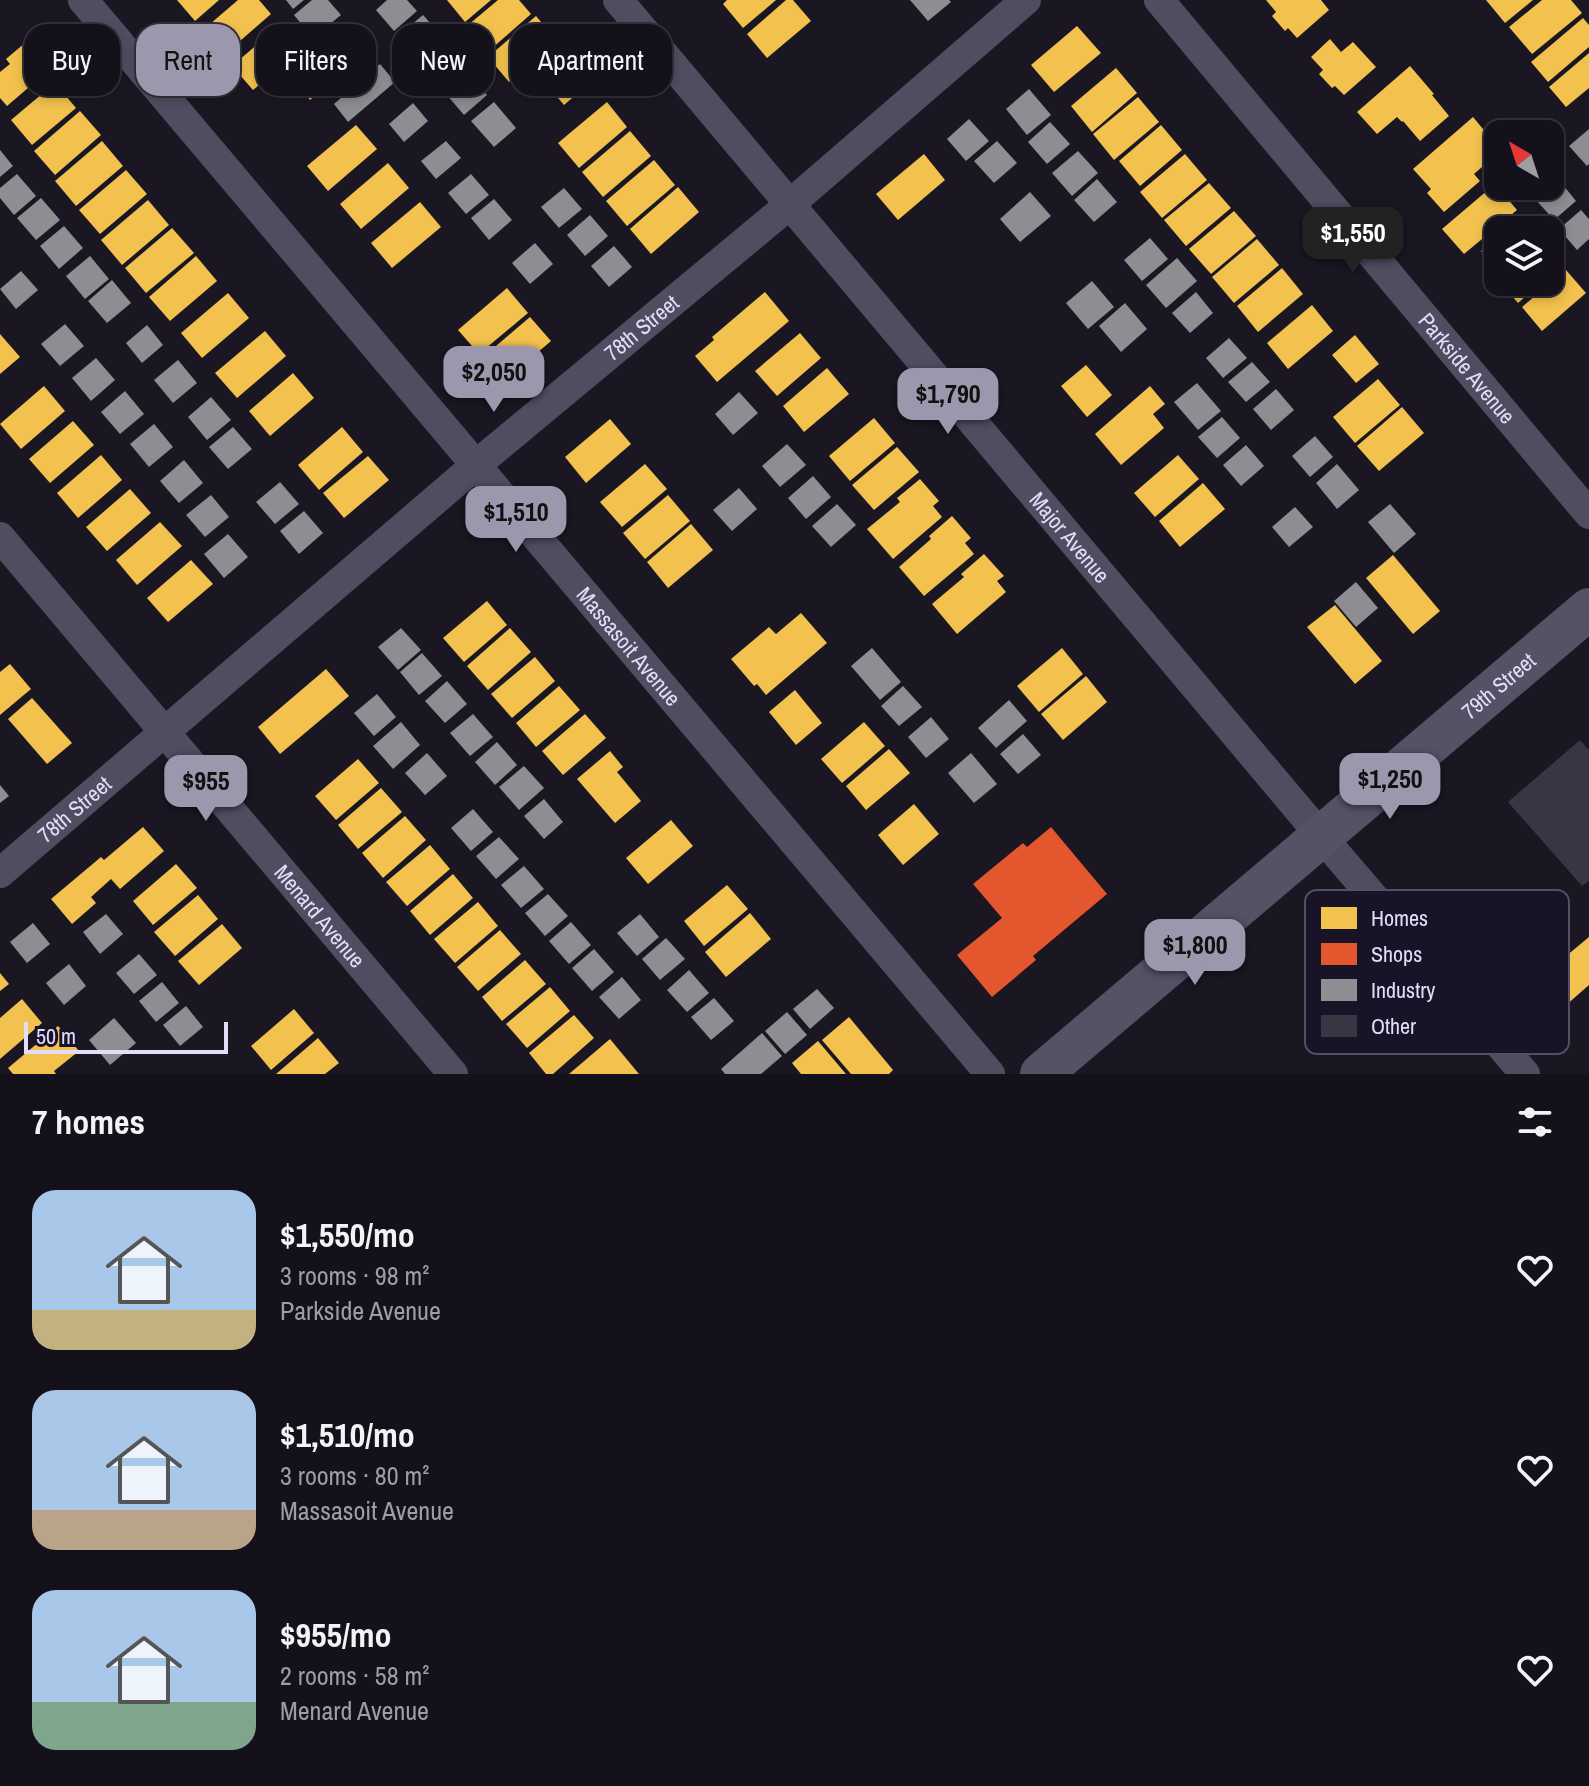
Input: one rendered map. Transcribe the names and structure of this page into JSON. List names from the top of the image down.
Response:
{
  "streets": {
    "main road": ["79th Street"],
    "street": [
      "78th Street",
      "Parkside Avenue",
      "Major Avenue",
      "Massasoit Avenue",
      "Menard Avenue"
    ]
  },
  "crossings": [
    ["78th Street", "Major Avenue"],
    ["78th Street", "Massasoit Avenue"],
    ["78th Street", "Menard Avenue"],
    ["Major Avenue", "79th Street"]
  ],
  "legend": [
    "Homes",
    "Shops",
    "Industry",
    "Other"
  ],
  "scale_bar": "50 m",
  "north": "top left",
  "page": {
    "chip": [
      "Buy",
      "Rent",
      "Filters",
      "New",
      "Apartment"
    ],
    "price": [
      "$1,550",
      "$2,050",
      "$1,790",
      "$1,510",
      "$1,250",
      "$955",
      "$1,800"
    ],
    "scale": "50 m",
    "heading": "7 homes",
    "list": [
      {
        "name": "$1,550/mo",
        "note": "3 rooms · 98 m² · Parkside Avenue"
      },
      {
        "name": "$1,510/mo",
        "note": "3 rooms · 80 m² · Massasoit Avenue"
      },
      {
        "name": "$955/mo",
        "note": "2 rooms · 58 m² · Menard Avenue"
      }
    ]
  }
}
